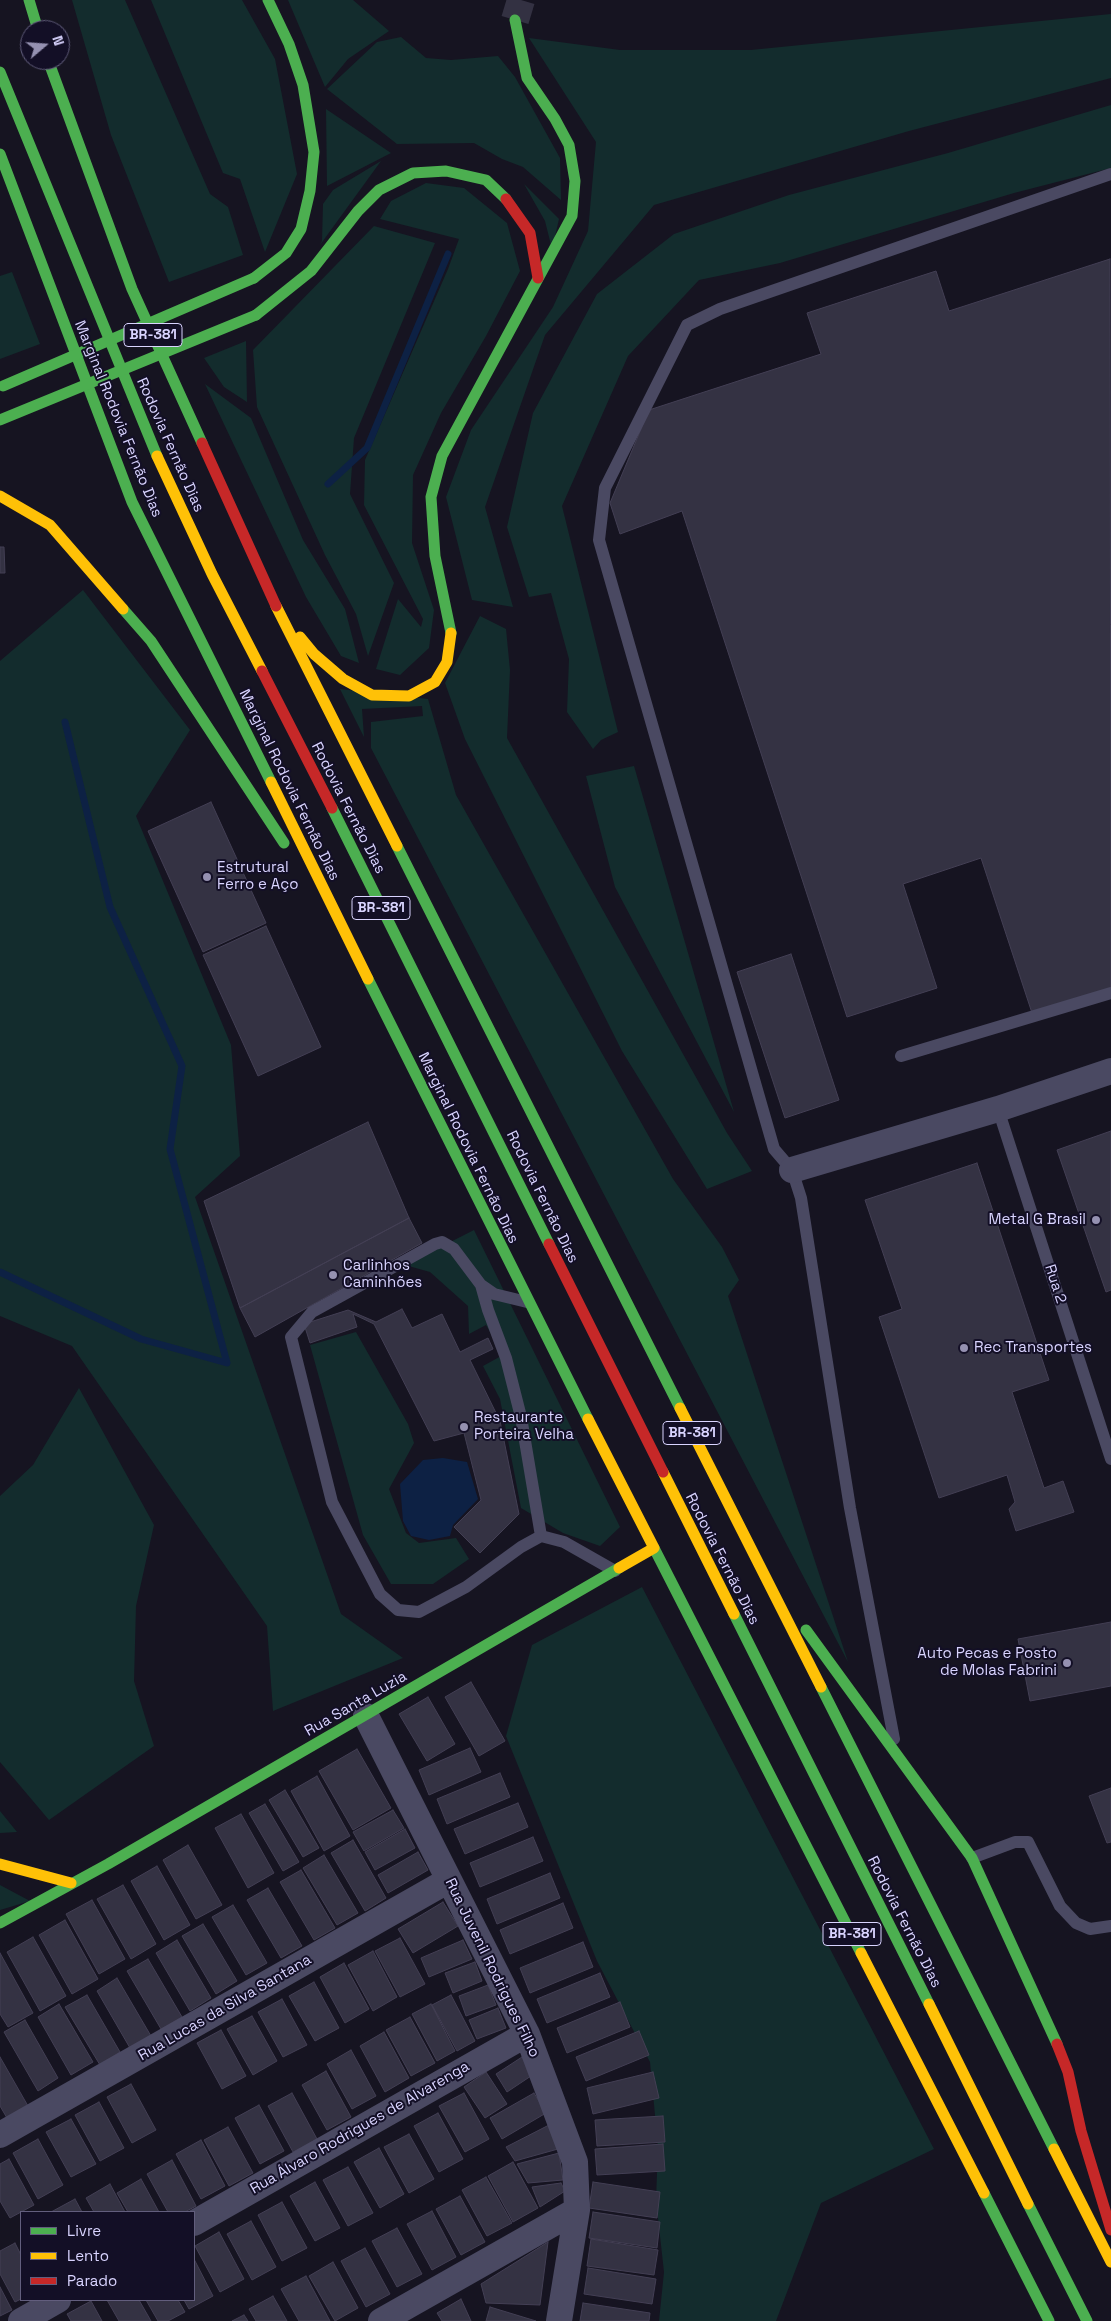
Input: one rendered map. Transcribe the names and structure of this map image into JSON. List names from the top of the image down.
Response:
{
  "streets": {
    "main road": [
      "BR-381",
      "Marginal Rodovia Fernão Dias",
      "Rodovia Fernão Dias",
      "Rua Santa Luzia"
    ],
    "street": ["Rua Juvenil Rodrigues Filho", "Rua Lucas da Silva Santana", "Rua Álvaro Rodrigues de Alvarenga"],
    "lane": ["Rua 2"]
  },
  "crossings": [
    ["BR-381", "Marginal Rodovia Fernão Dias"],
    ["BR-381", "Rua Santa Luzia"],
    ["Marginal Rodovia Fernão Dias", "Rua Santa Luzia"],
    ["Rua Santa Luzia", "Rua Juvenil Rodrigues Filho"],
    ["Rua Juvenil Rodrigues Filho", "Rua Lucas da Silva Santana"],
    ["Rua Juvenil Rodrigues Filho", "Rua Álvaro Rodrigues de Alvarenga"]
  ],
  "places": [
    "Estrutural Ferro e Aço",
    "Metal G Brasil",
    "Carlinhos Caminhões",
    "Rec Transportes",
    "Restaurante Porteira Velha",
    "Auto Pecas e Posto de Molas Fabrini"
  ],
  "legend": ["Livre", "Lento", "Parado"],
  "north": "right"
}
